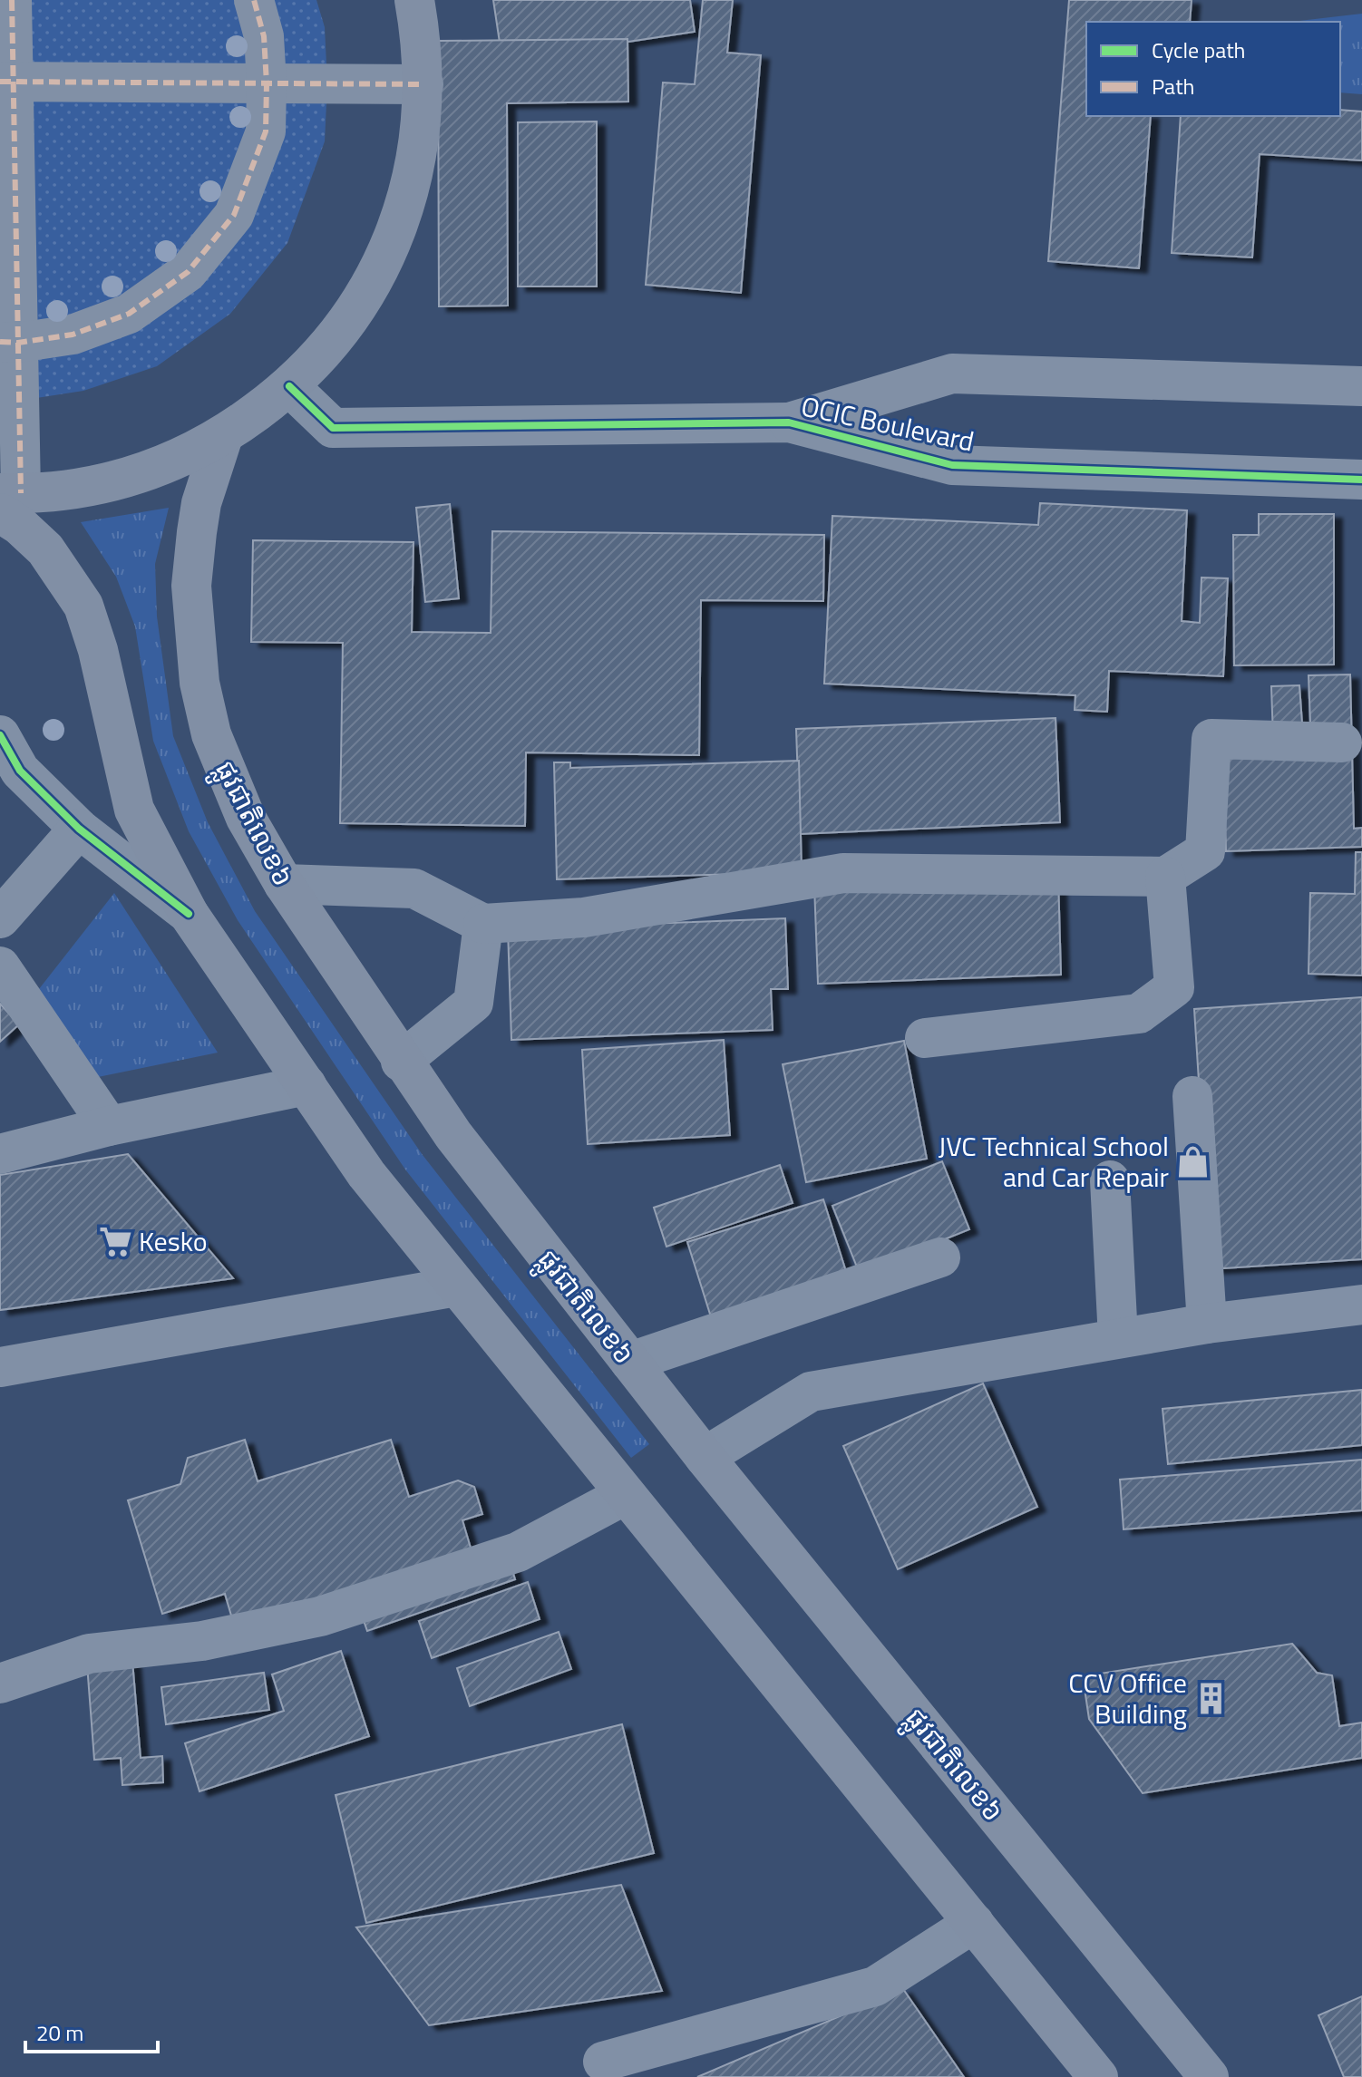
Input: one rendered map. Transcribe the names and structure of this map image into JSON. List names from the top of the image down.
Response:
{
  "streets": {
    "highway": ["ផ្លូវជាតិលេខ៦"],
    "street": ["OCIC Boulevard"]
  },
  "places": {
    "shop": ["JVC Technical School and Car Repair"],
    "supermarket": ["Kesko"],
    "building": ["CCV Office Building"]
  },
  "legend": ["Cycle path", "Path"],
  "scale_bar": "20 m"
}
